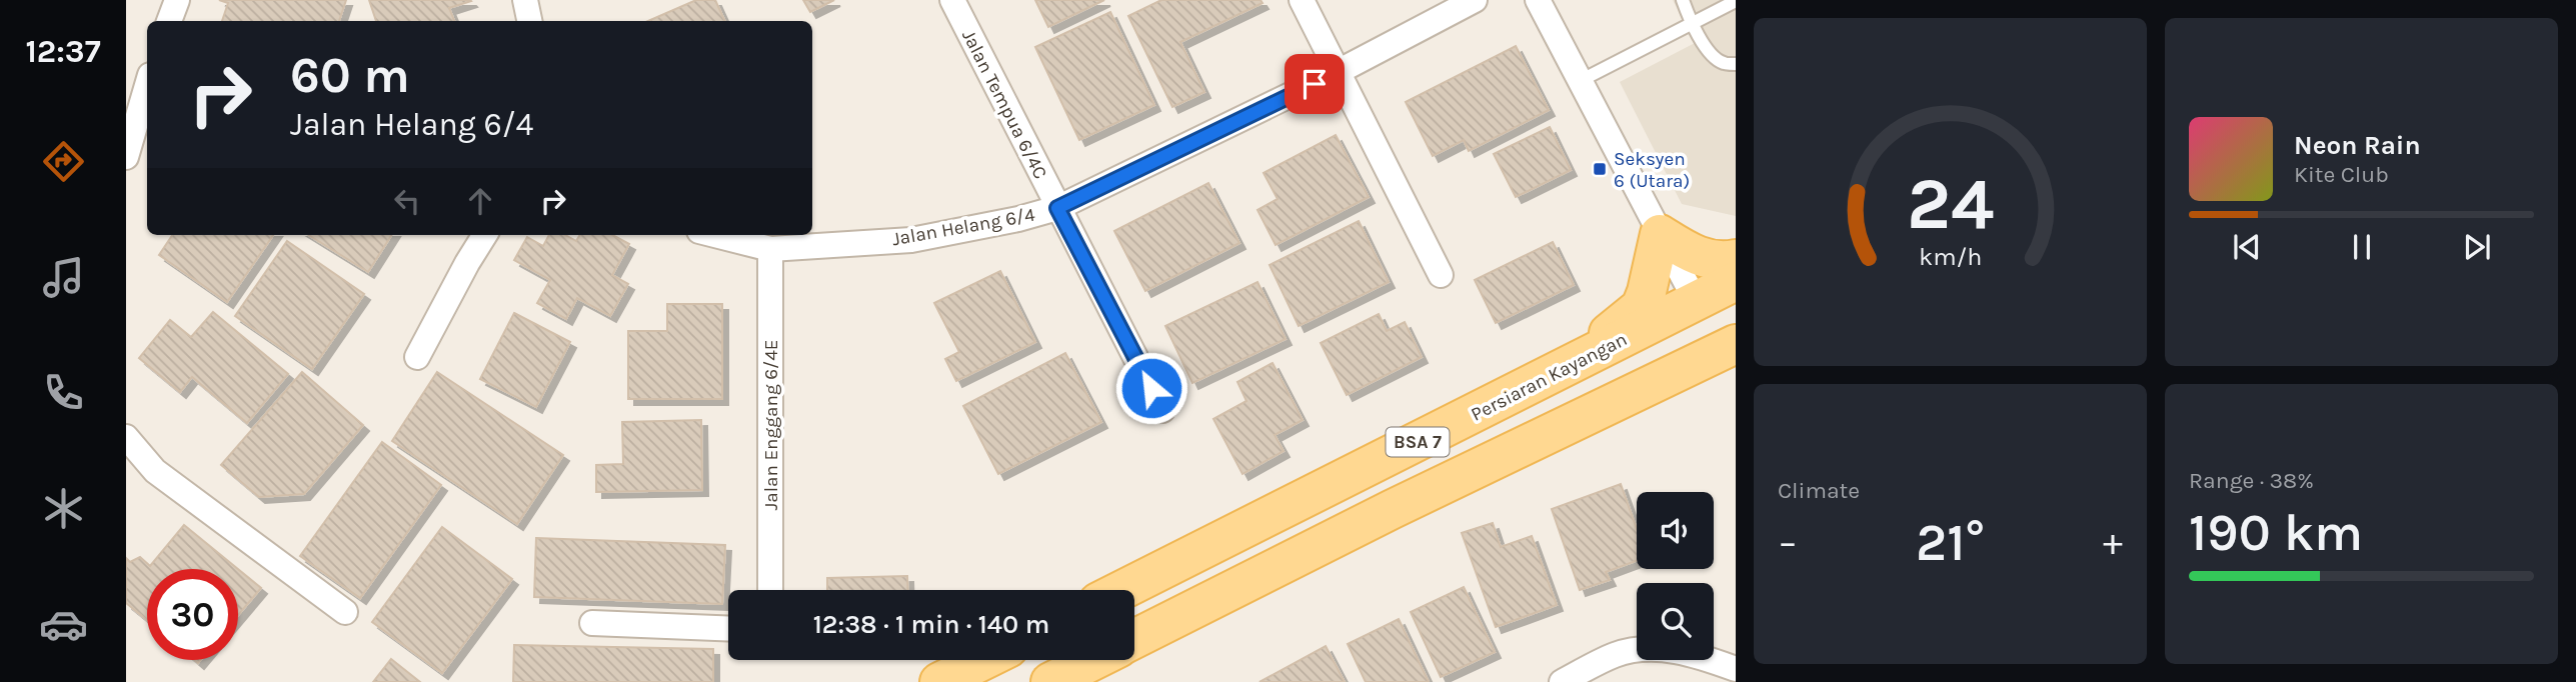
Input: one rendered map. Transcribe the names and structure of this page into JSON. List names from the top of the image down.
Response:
{
  "streets": {
    "main road": ["Persiaran Kayangan", "BSA 7"],
    "street": ["Jalan Tempua 6/4C", "Jalan Helang 6/4", "Jalan Enggang 6/4E"]
  },
  "crossings": [
    ["Jalan Tempua 6/4C", "Jalan Helang 6/4"],
    ["Jalan Helang 6/4", "Jalan Enggang 6/4E"]
  ],
  "places": {
    "transit": ["Seksyen 6 (Utara)"]
  },
  "page": {
    "tabs": "12:37",
    "turn": ["60 m", "Jalan Helang 6/4"],
    "song": ["Neon Rain", "Kite Club"],
    "tile": [
      "Climate",
      ["Range · 38%", "190 km"]
    ],
    "heat": ["−", "21°", "+"],
    "limit": "30",
    "trip": "12:38 · 1 min · 140 m",
    "gauge": ["24", "km/h"]
  }
}
